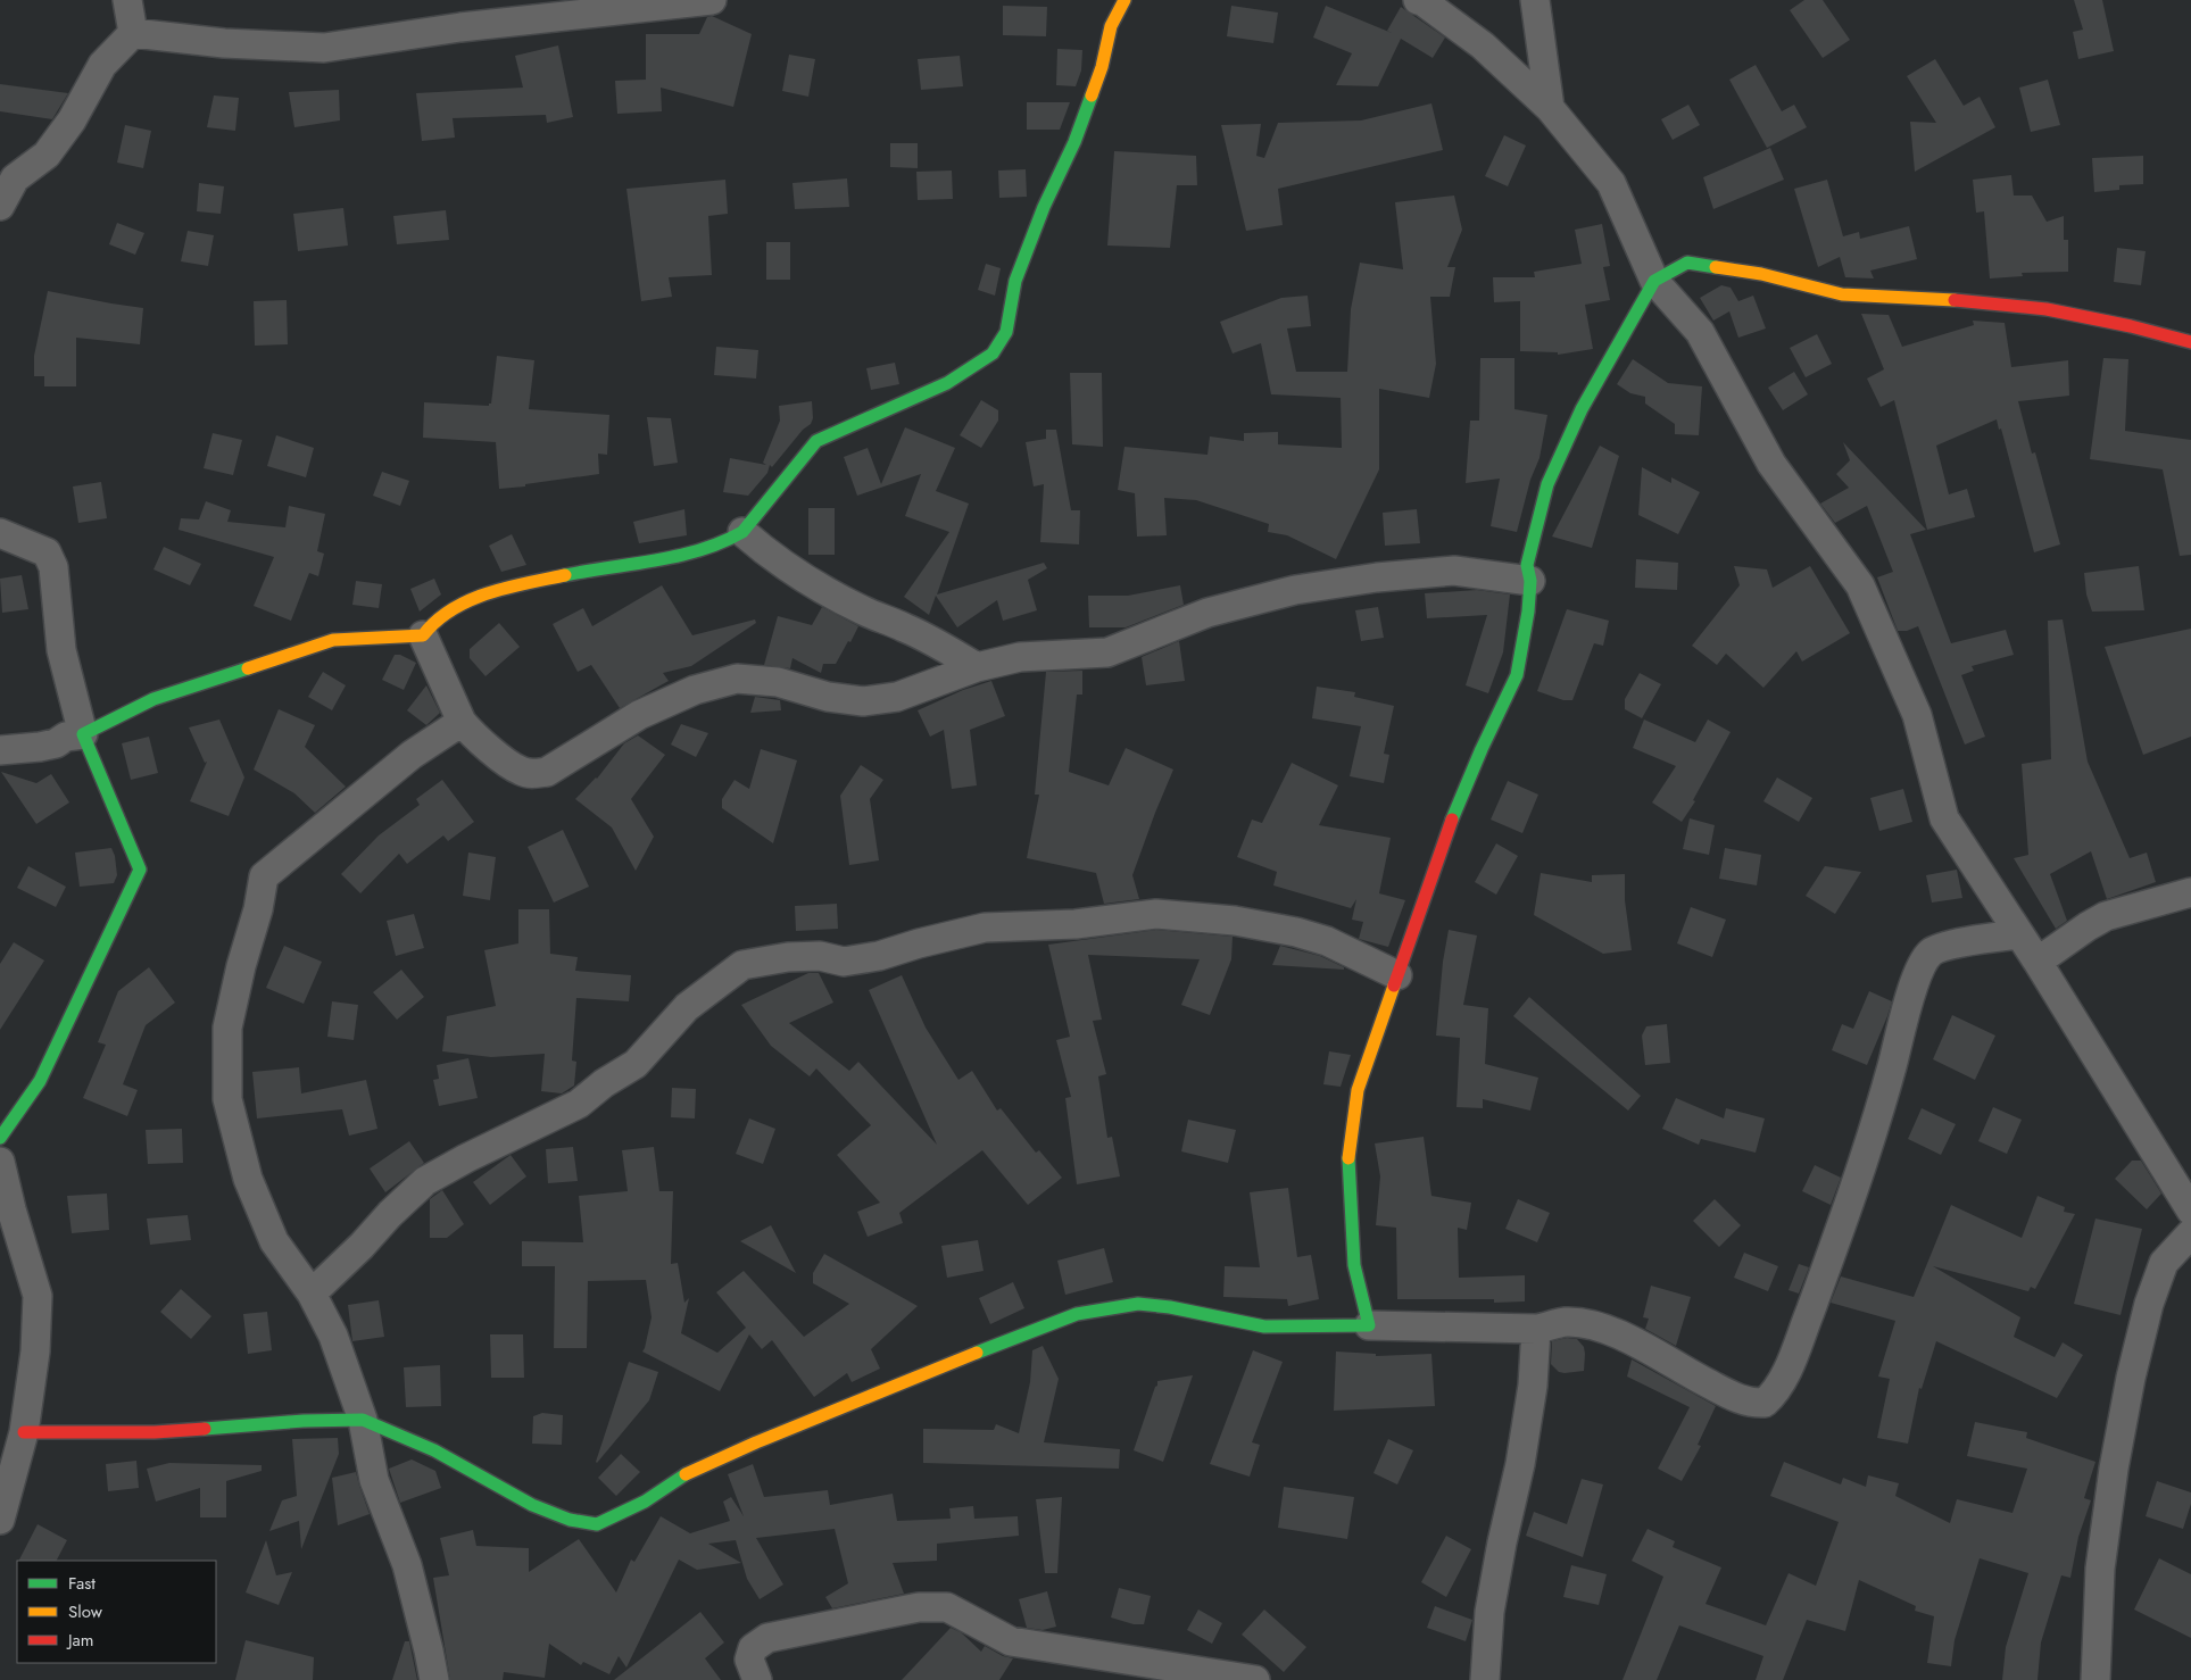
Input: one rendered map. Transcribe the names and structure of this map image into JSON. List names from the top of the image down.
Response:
{
  "legend": ["Fast", "Slow", "Jam"]
}
